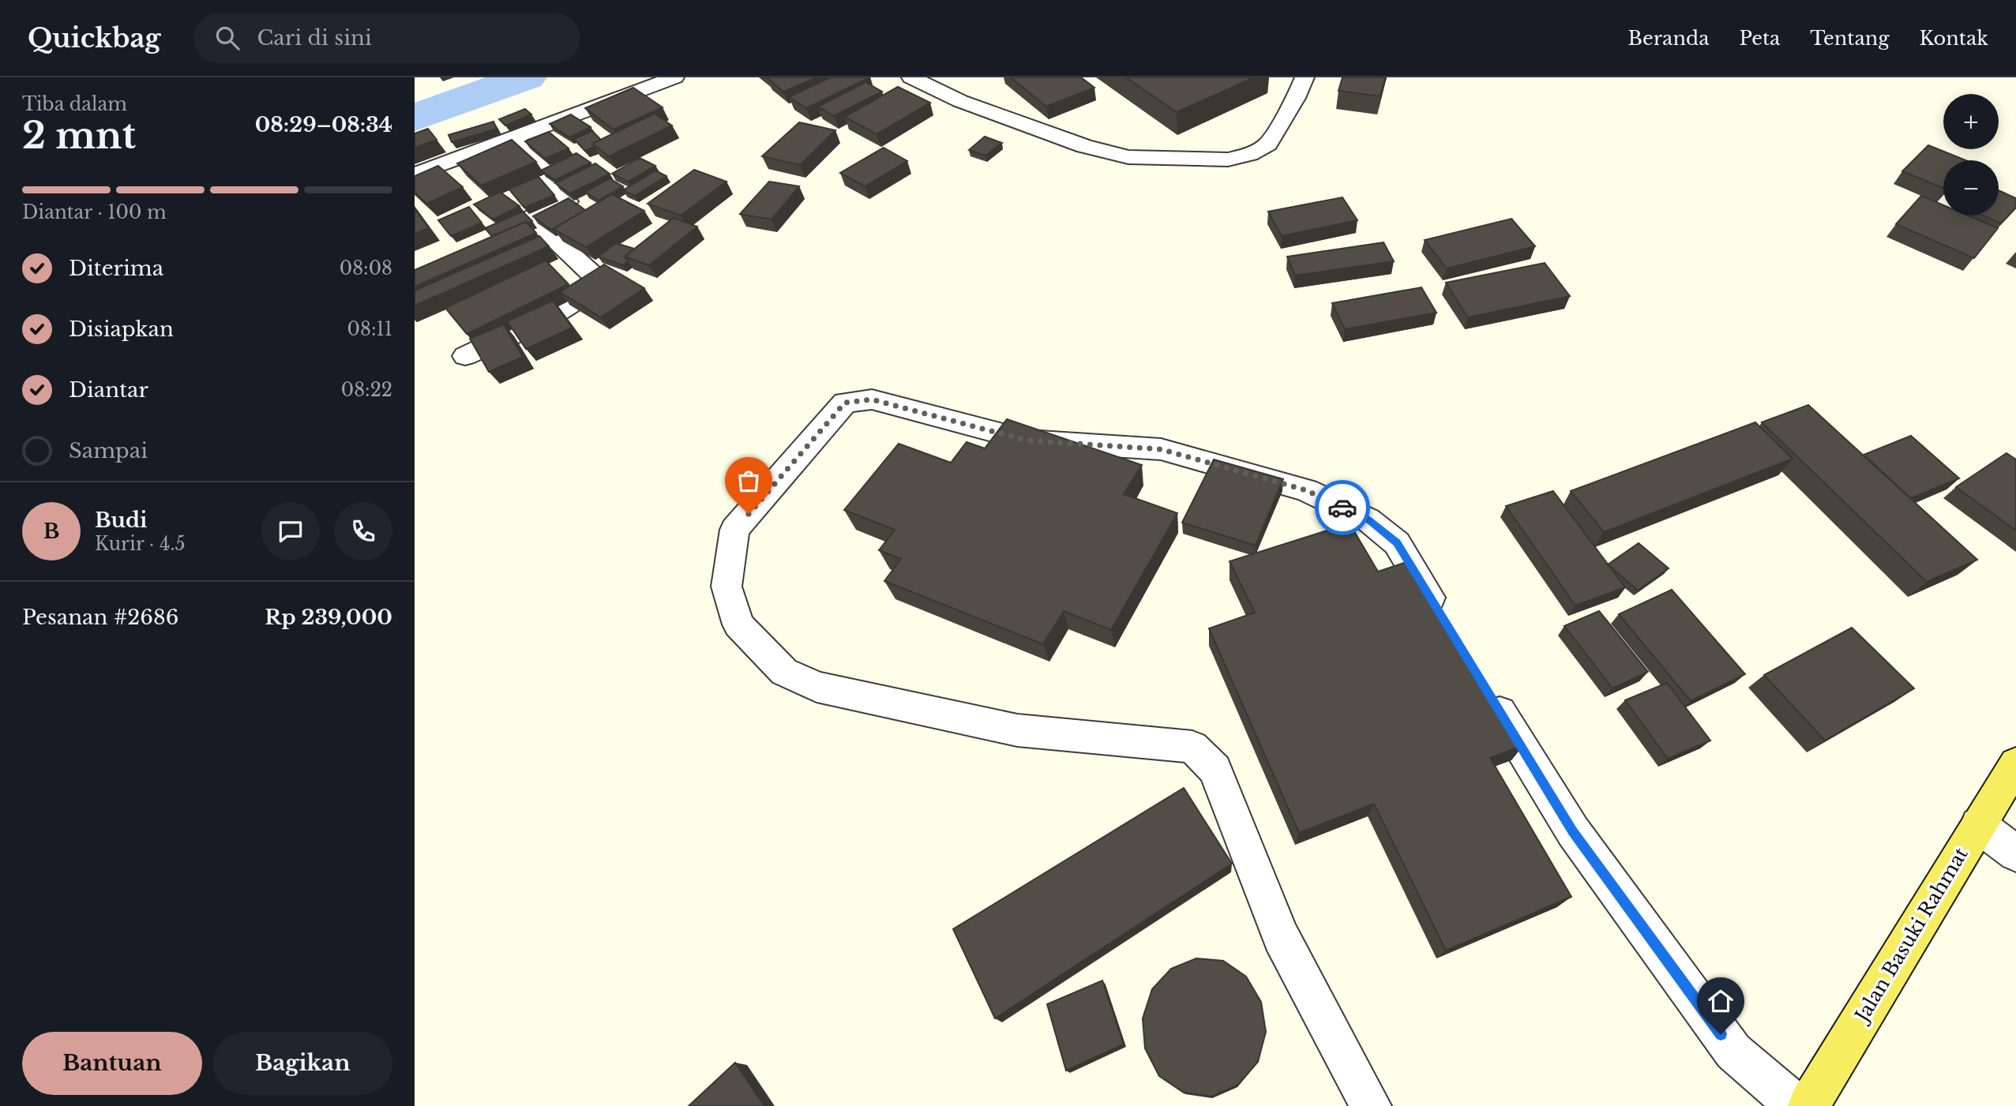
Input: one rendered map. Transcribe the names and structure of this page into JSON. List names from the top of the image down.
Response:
{
  "streets": {
    "main road": ["Jalan Basuki Rahmat"]
  },
  "page": {
    "header": "Quickbag",
    "search": "Cari di sini",
    "nav": [
      "Beranda",
      "Peta",
      "Tentang",
      "Kontak"
    ],
    "heading": ["2 mnt", "Tiba dalam", "08:29–08:34"],
    "panel": [
      "Budi",
      "Kurir · 4.5",
      "Pesanan #2686",
      "Rp 239,000"
    ],
    "map_buttons": ["+", "−"],
    "bar": "Diantar · 100 m",
    "list": [
      ["Diterima", "08:08"],
      ["Disiapkan", "08:11"],
      ["Diantar", "08:22"],
      "Sampai"
    ],
    "round": "B",
    "buttons": ["Bantuan", "Bagikan"]
  }
}
